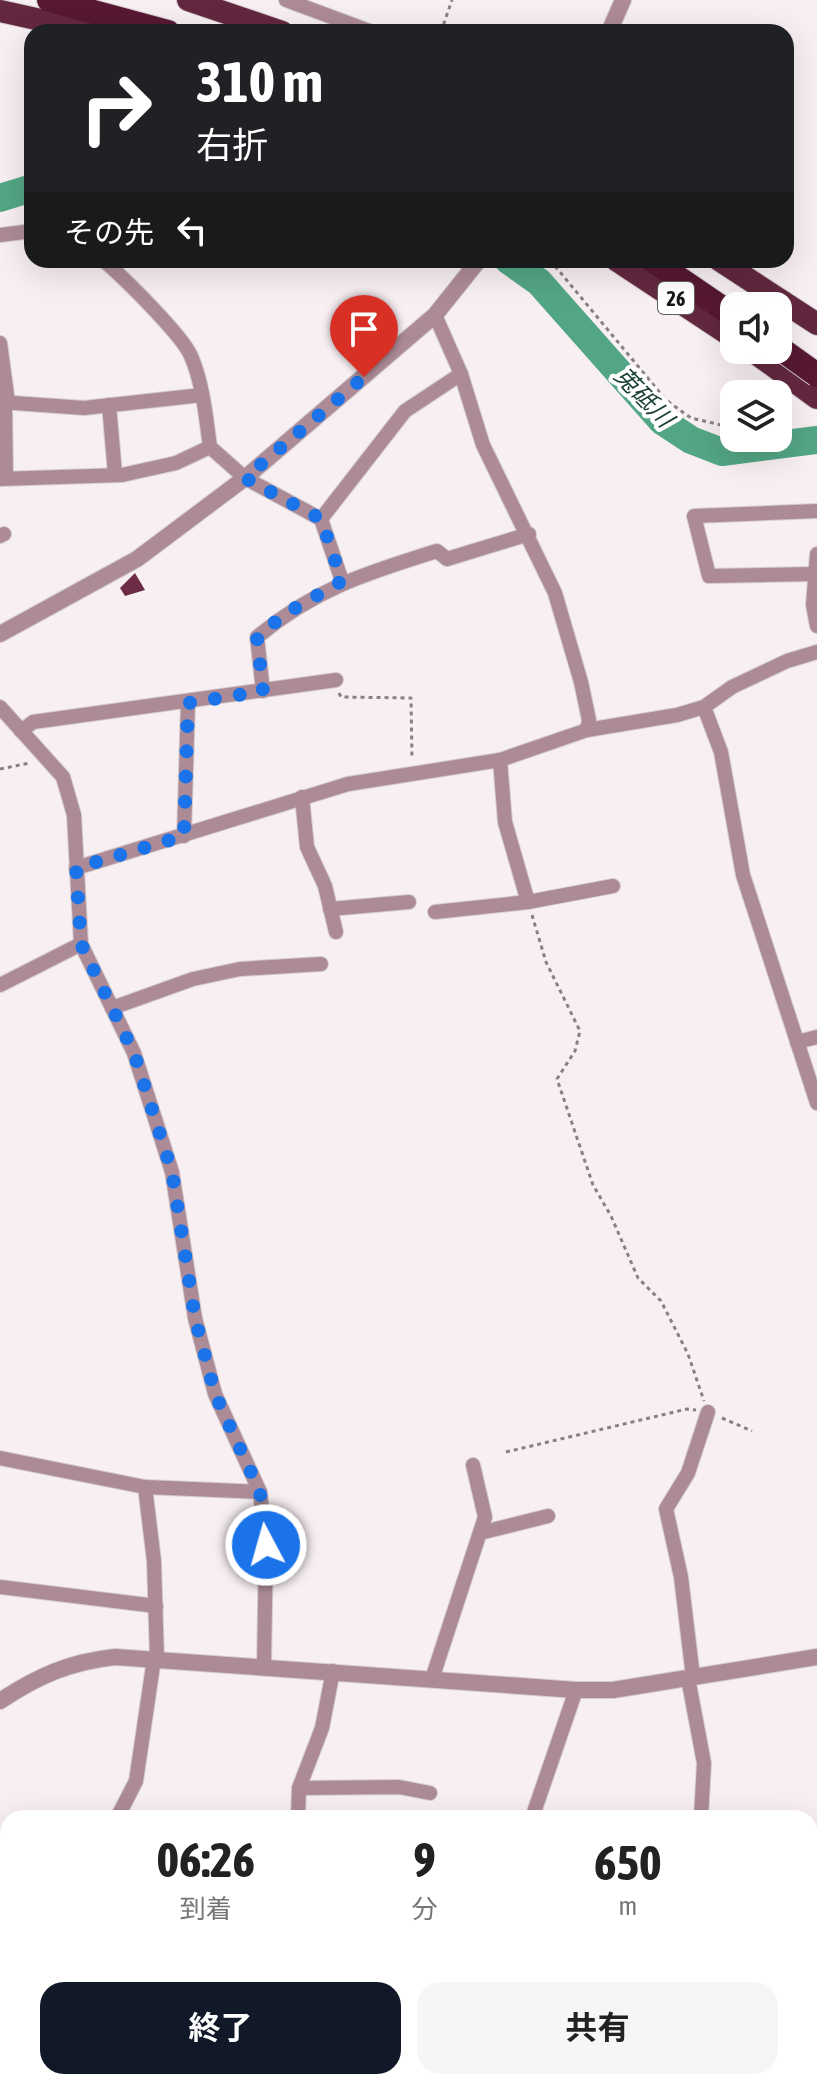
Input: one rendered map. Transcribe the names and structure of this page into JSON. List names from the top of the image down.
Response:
{
  "streets": {
    "highway": ["26"]
  },
  "water": ["莵砥川"],
  "page": {
    "turn": ["310 m", "右折"],
    "then": "その先",
    "eta": [
      "06:26",
      "到着",
      "9",
      "分",
      "650",
      "m"
    ],
    "buttons": ["終了", "共有"]
  }
}
